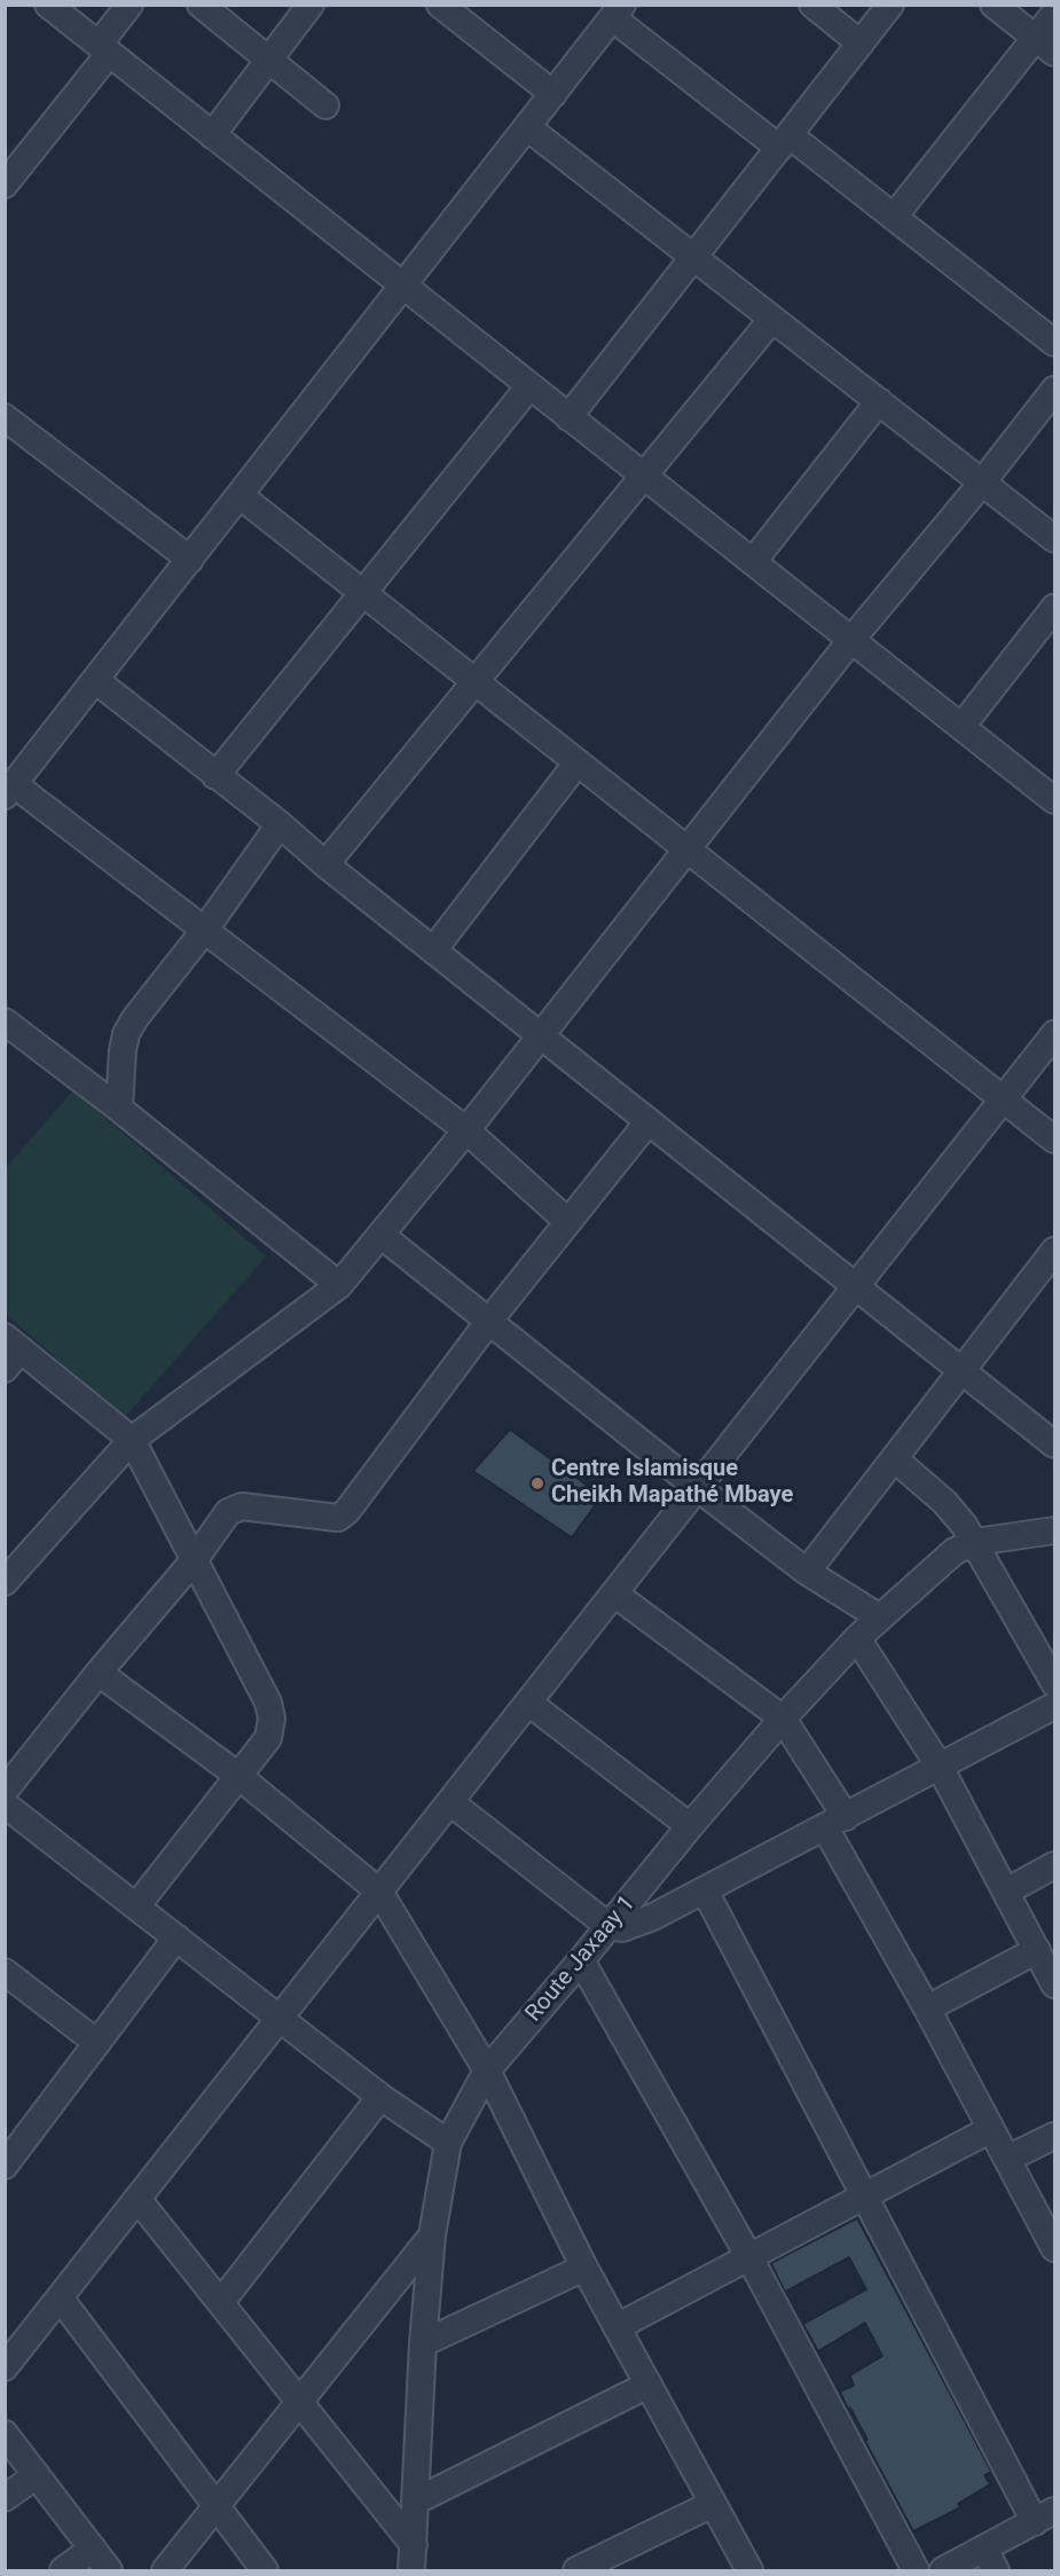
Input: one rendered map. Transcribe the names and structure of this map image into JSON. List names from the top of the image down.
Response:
{
  "streets": {
    "street": ["Route Jaxaay 1"]
  },
  "places": ["Centre Islamisque Cheikh Mapathé Mbaye"]
}
